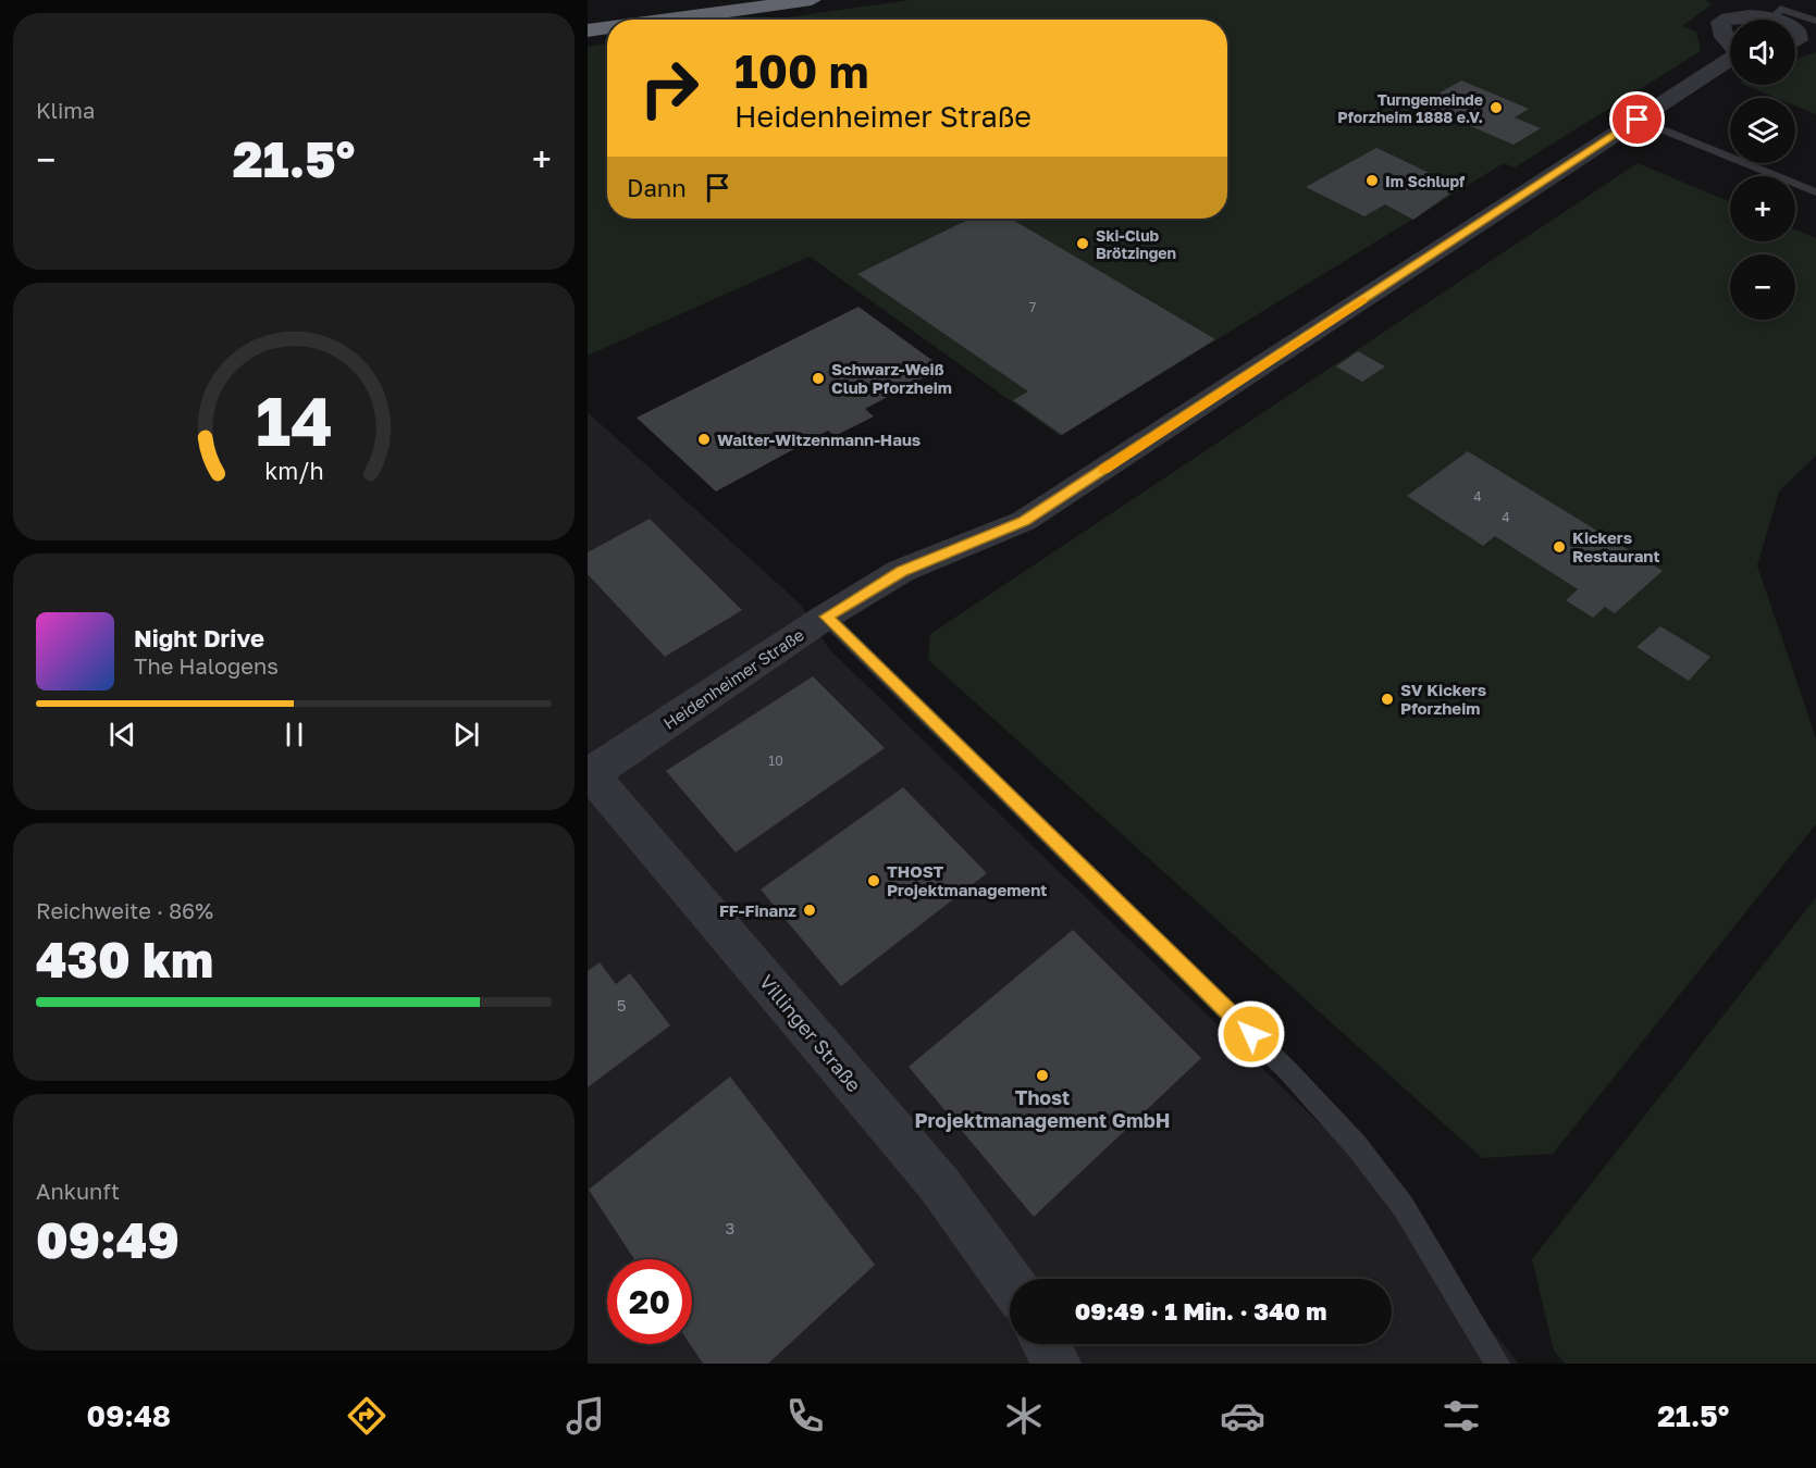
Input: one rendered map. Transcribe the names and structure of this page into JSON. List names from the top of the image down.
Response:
{
  "streets": {
    "street": ["Heidenheimer Straße", "Villinger Straße"]
  },
  "crossings": [
    ["Heidenheimer Straße", "Villinger Straße"]
  ],
  "places": [
    "Turngemeinde Pforzheim 1888 e.V.",
    "Im Schlupf",
    "Ski-Club Brötzingen",
    "Schwarz-Weiß Club Pforzheim",
    "Walter-Witzenmann-Haus",
    "Kickers Restaurant",
    "SV Kickers Pforzheim",
    "THOST Projektmanagement",
    "FF-Finanz",
    "Thost Projektmanagement GmbH"
  ],
  "house_numbers": [
    "7",
    "4",
    "4",
    "10",
    "5",
    "3"
  ],
  "page": {
    "tile": [
      "Klima",
      ["Reichweite · 86%", "430 km"],
      ["Ankunft", "09:49"]
    ],
    "map_buttons": ["+", "−"],
    "turn": ["100 m", "Heidenheimer Straße"],
    "heat": ["−", "21.5°", "+"],
    "then": "Dann",
    "song": ["Night Drive", "The Halogens"],
    "limit": "20",
    "trip": "09:49 · 1 Min. · 340 m",
    "tabs": ["09:48", "21.5°"],
    "gauge": ["14", "km/h"]
  }
}
